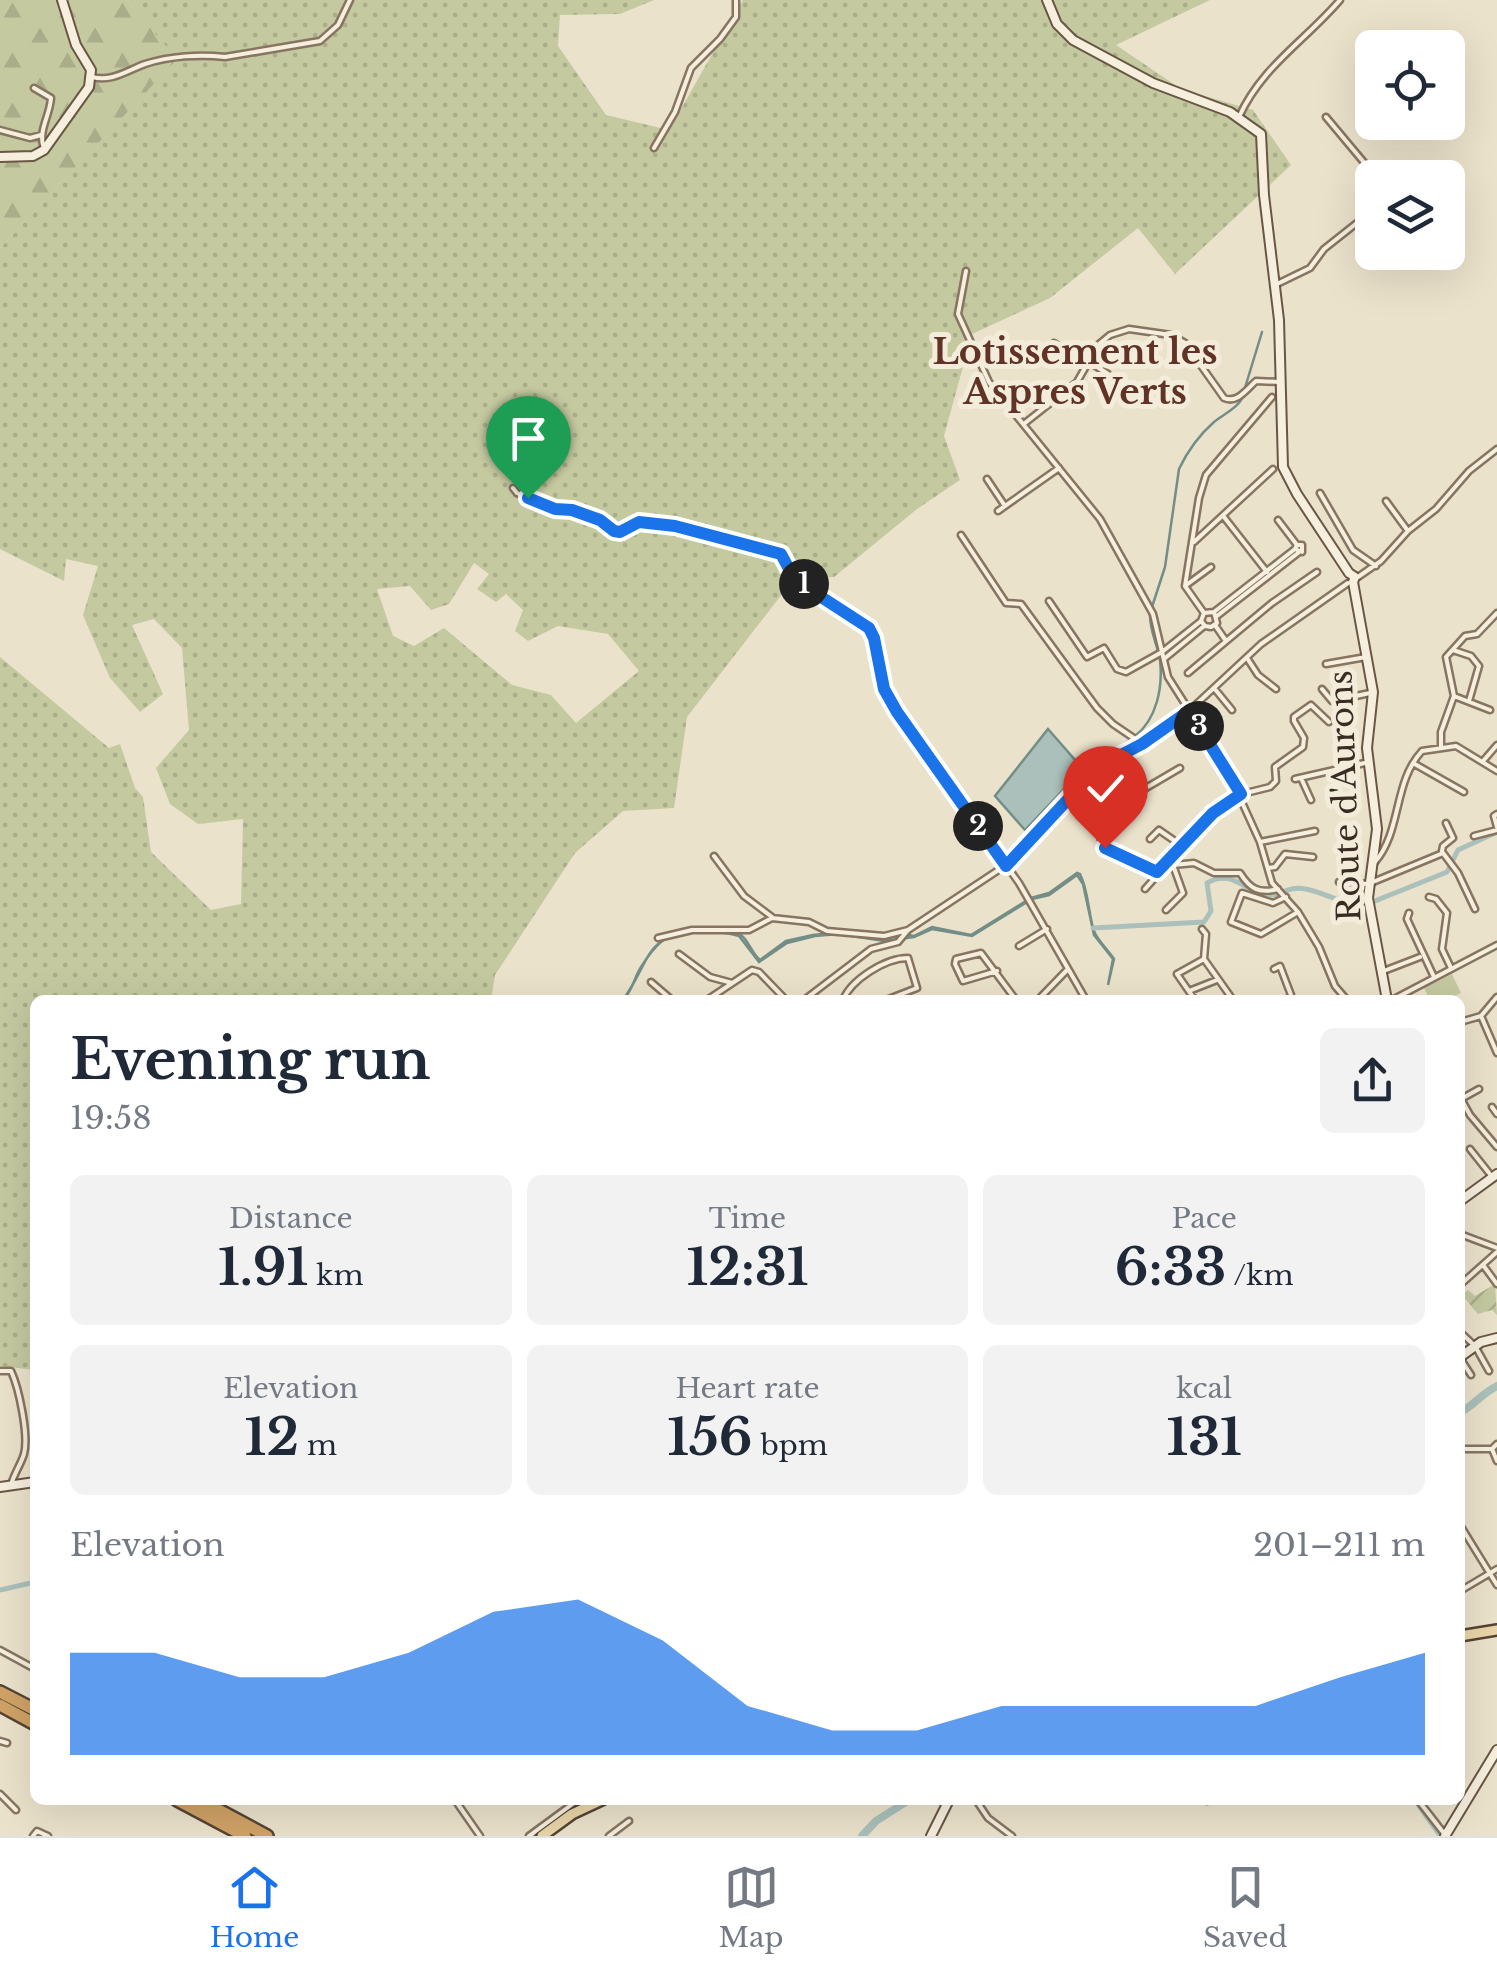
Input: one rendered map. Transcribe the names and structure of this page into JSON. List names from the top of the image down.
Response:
{
  "streets": {
    "street": ["Route d'Aurons"]
  },
  "districts": ["Lotissement les Aspres Verts"],
  "page": {
    "pins": ["1", "3", "2"],
    "heading": ["Evening run", "19:58"],
    "stats": [
      ["Distance", "1.91 km"],
      ["Time", "12:31"],
      ["Pace", "6:33 /km"],
      ["Elevation", "12 m"],
      ["Heart rate", "156 bpm"],
      ["kcal", "131"]
    ],
    "chart": ["Elevation", "201–211 m"],
    "tabs": ["Home", "Map", "Saved"]
  }
}
